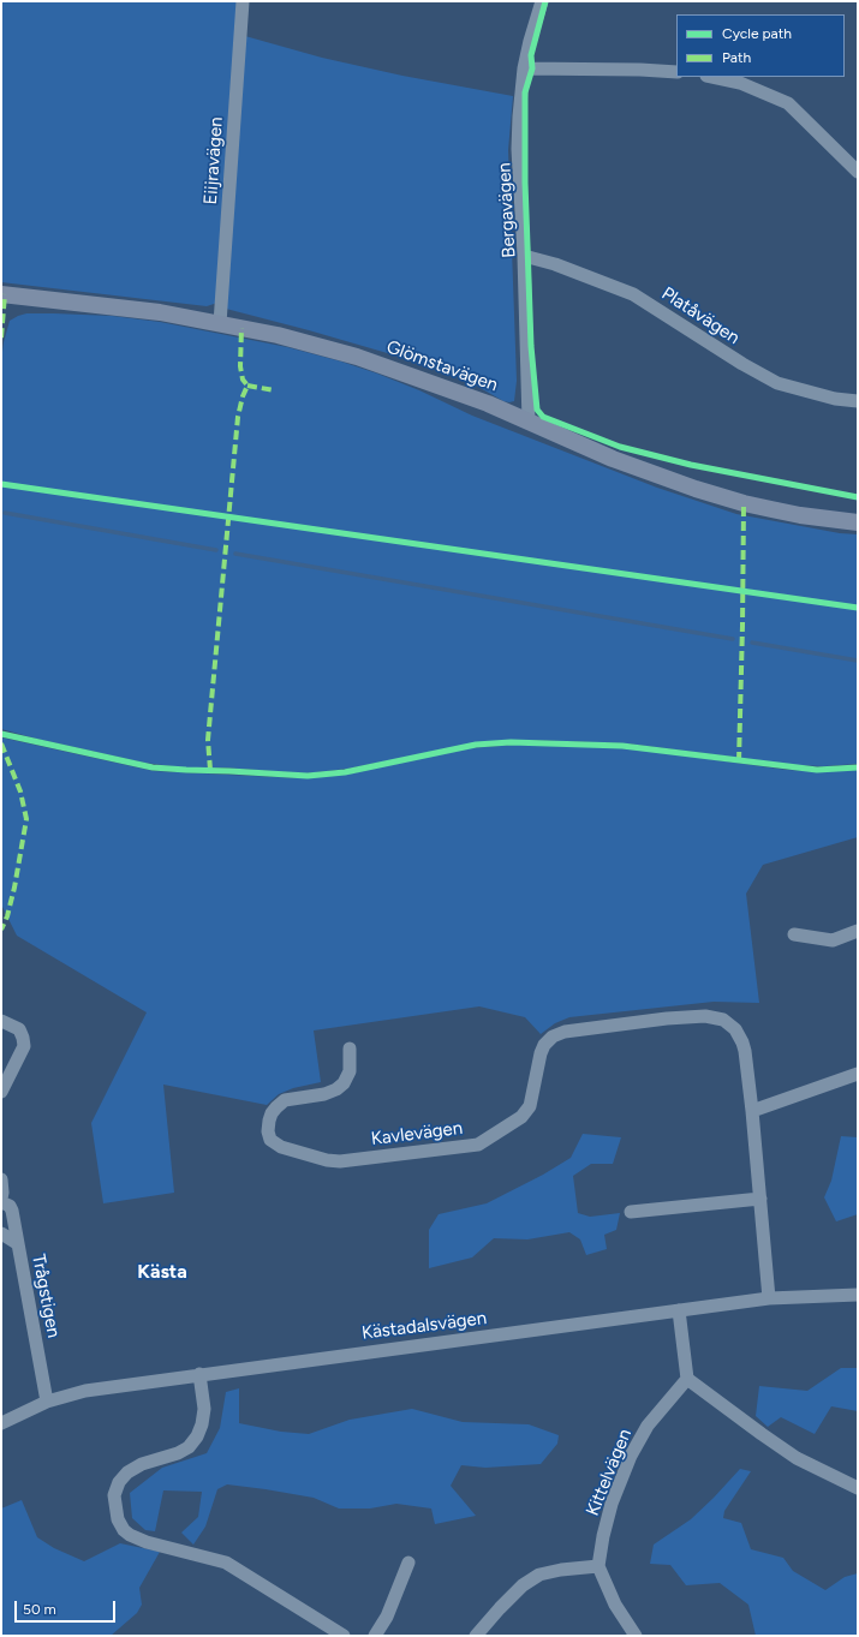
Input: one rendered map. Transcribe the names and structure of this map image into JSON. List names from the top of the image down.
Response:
{
  "streets": {
    "main road": ["Glömstavägen"],
    "street": [
      "Eiijravägen",
      "Bergavägen",
      "Platåvägen",
      "Kavlevägen",
      "Trågstigen",
      "Kästadalsvägen",
      "Kittelvägen"
    ]
  },
  "crossings": [
    ["Eiijravägen", "Glömstavägen"],
    ["Bergavägen", "Platåvägen"],
    ["Bergavägen", "Glömstavägen"],
    ["Kavlevägen", "Kästadalsvägen"],
    ["Trågstigen", "Kästadalsvägen"]
  ],
  "districts": ["Kästa"],
  "legend": ["Cycle path", "Path"],
  "scale_bar": "50 m"
}
